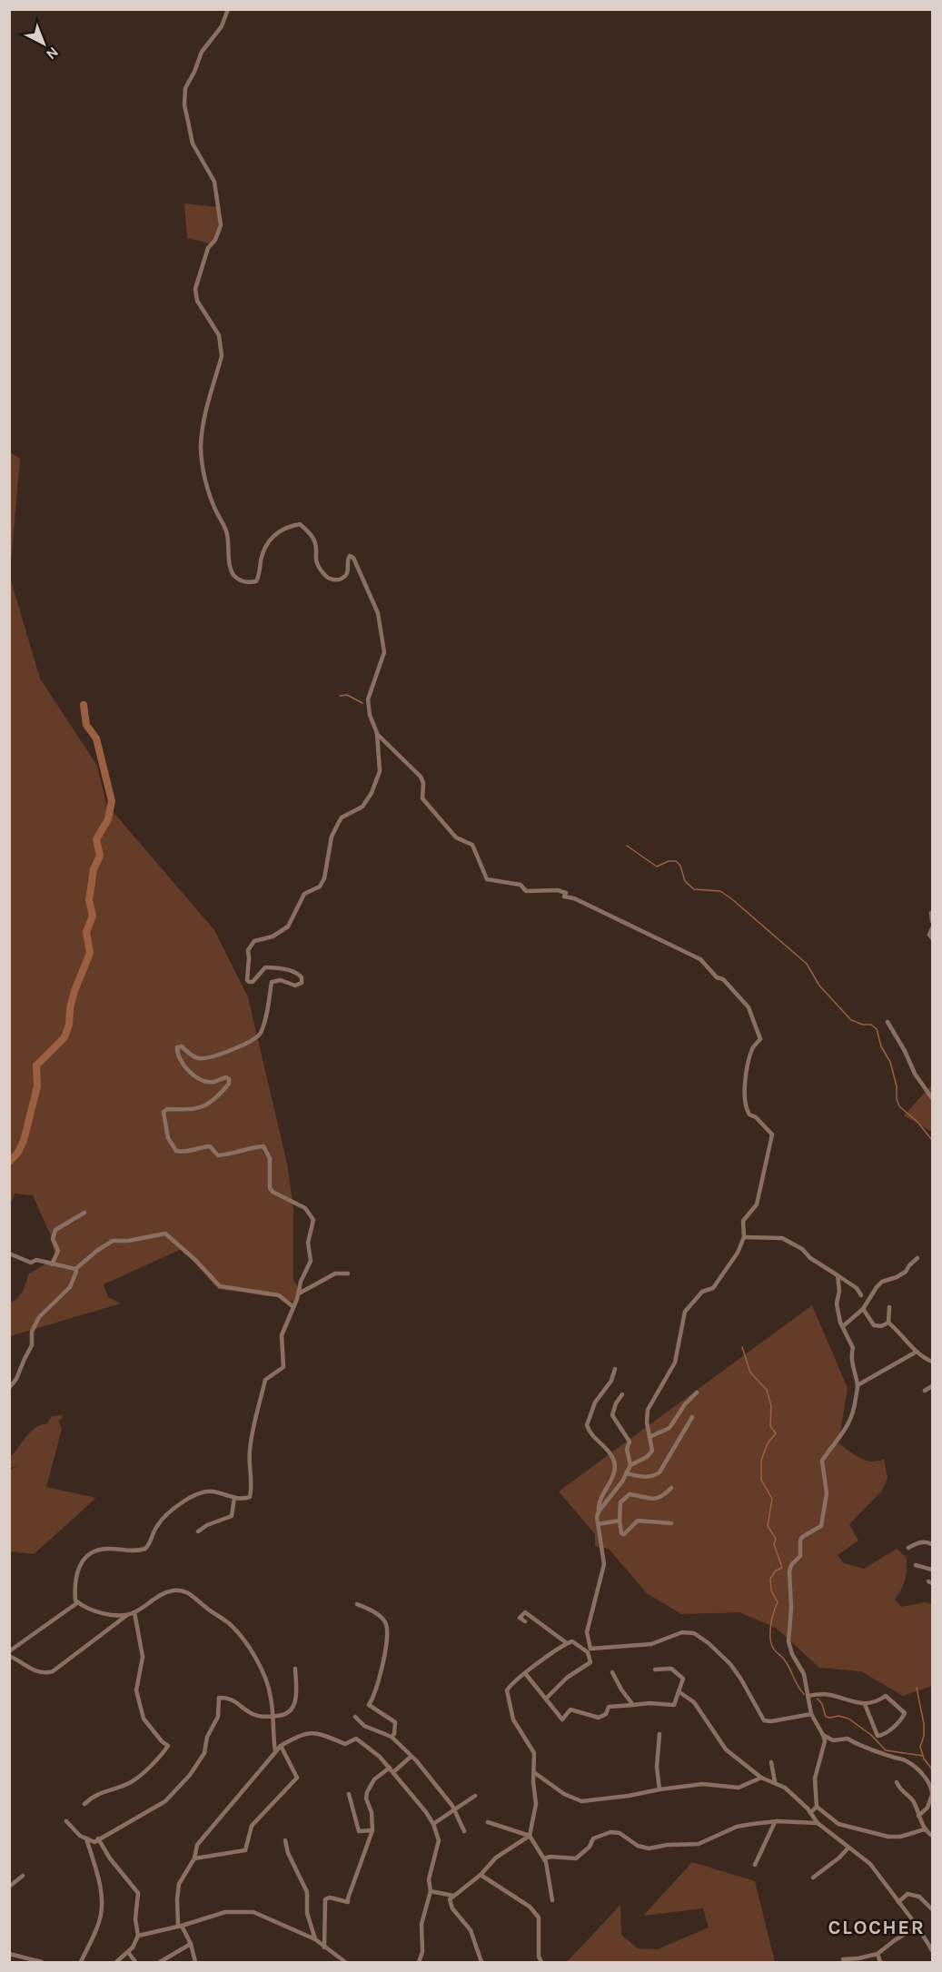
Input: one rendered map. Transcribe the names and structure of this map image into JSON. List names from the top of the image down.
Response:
{
  "districts": ["CLOCHER"],
  "north": "bottom right"
}
